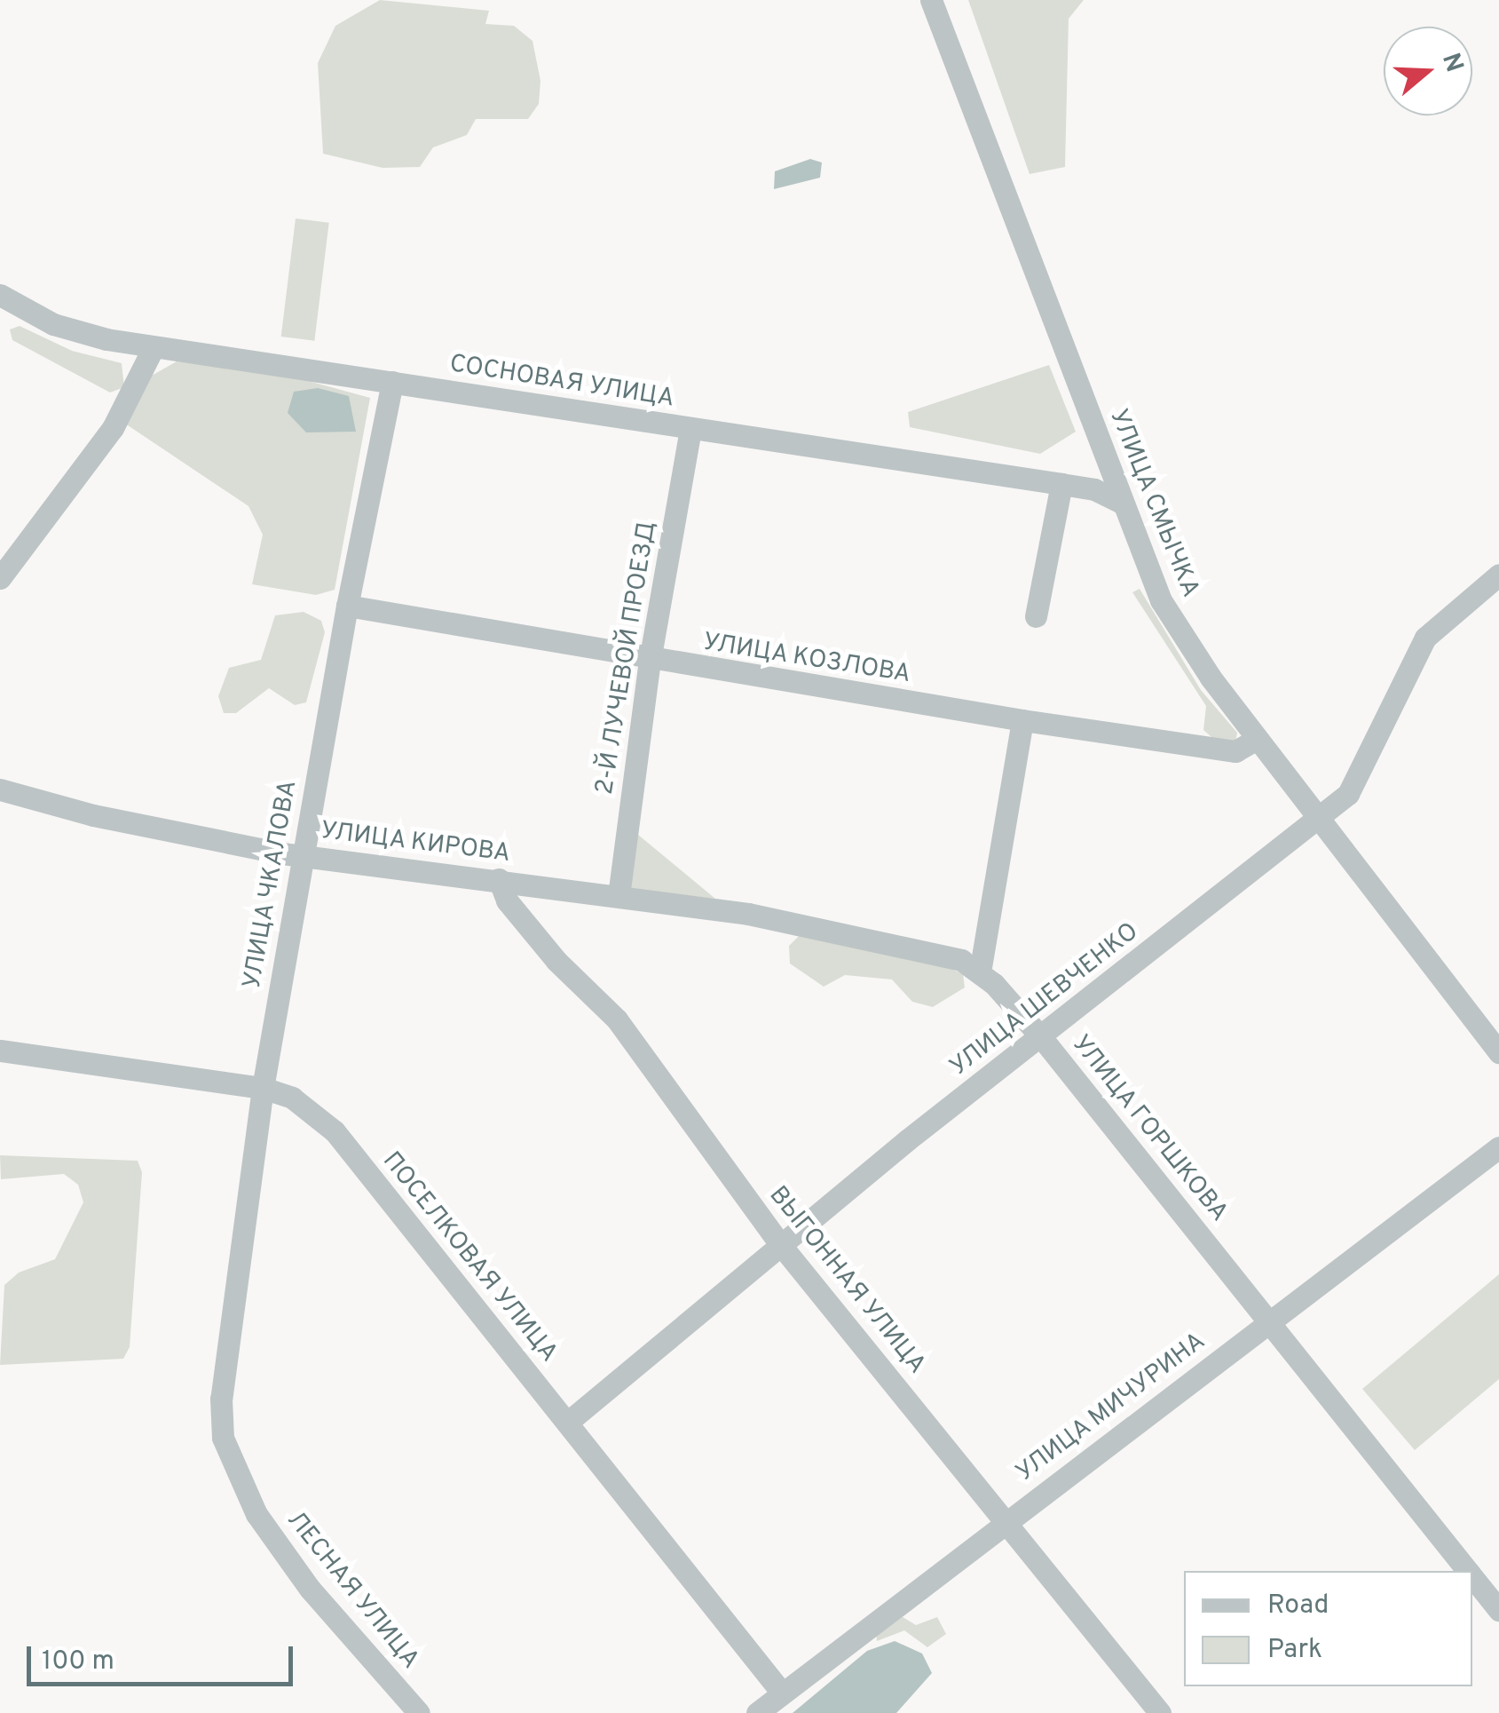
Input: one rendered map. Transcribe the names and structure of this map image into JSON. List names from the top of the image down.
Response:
{
  "streets": {
    "street": [
      "СОСНОВАЯ УЛИЦА",
      "УЛИЦА СМЫЧКА",
      "2-Й ЛУЧЕВОЙ ПРОЕЗД",
      "УЛИЦА КОЗЛОВА",
      "УЛИЦА КИРОВА",
      "УЛИЦА ЧКАЛОВА",
      "УЛИЦА ШЕВЧЕНКО",
      "УЛИЦА ГОРШКОВА",
      "ПОСЕЛКОВАЯ УЛИЦА",
      "ВЫГОННАЯ УЛИЦА",
      "УЛИЦА МИЧУРИНА",
      "ЛЕСНАЯ УЛИЦА"
    ]
  },
  "crossings": [
    ["СОСНОВАЯ УЛИЦА", "УЛИЦА СМЫЧКА"],
    ["СОСНОВАЯ УЛИЦА", "2-Й ЛУЧЕВОЙ ПРОЕЗД"],
    ["СОСНОВАЯ УЛИЦА", "УЛИЦА ЧКАЛОВА"],
    ["УЛИЦА СМЫЧКА", "УЛИЦА КОЗЛОВА"],
    ["УЛИЦА СМЫЧКА", "УЛИЦА ШЕВЧЕНКО"],
    ["2-Й ЛУЧЕВОЙ ПРОЕЗД", "УЛИЦА КОЗЛОВА"],
    ["2-Й ЛУЧЕВОЙ ПРОЕЗД", "УЛИЦА КИРОВА"],
    ["2-Й ЛУЧЕВОЙ ПРОЕЗД", "УЛИЦА ГОРШКОВА"],
    ["УЛИЦА КОЗЛОВА", "УЛИЦА ЧКАЛОВА"],
    ["УЛИЦА КИРОВА", "УЛИЦА ЧКАЛОВА"],
    ["УЛИЦА КИРОВА", "УЛИЦА ГОРШКОВА"],
    ["УЛИЦА КИРОВА", "ВЫГОННАЯ УЛИЦА"],
    ["УЛИЦА ЧКАЛОВА", "ПОСЕЛКОВАЯ УЛИЦА"],
    ["УЛИЦА ЧКАЛОВА", "ЛЕСНАЯ УЛИЦА"],
    ["УЛИЦА ШЕВЧЕНКО", "УЛИЦА ГОРШКОВА"],
    ["УЛИЦА ШЕВЧЕНКО", "ПОСЕЛКОВАЯ УЛИЦА"],
    ["УЛИЦА ШЕВЧЕНКО", "ВЫГОННАЯ УЛИЦА"],
    ["УЛИЦА ГОРШКОВА", "УЛИЦА МИЧУРИНА"],
    ["ПОСЕЛКОВАЯ УЛИЦА", "УЛИЦА МИЧУРИНА"],
    ["ВЫГОННАЯ УЛИЦА", "УЛИЦА МИЧУРИНА"]
  ],
  "legend": ["Road", "Park"],
  "scale_bar": "100 m",
  "north": "right"
}
